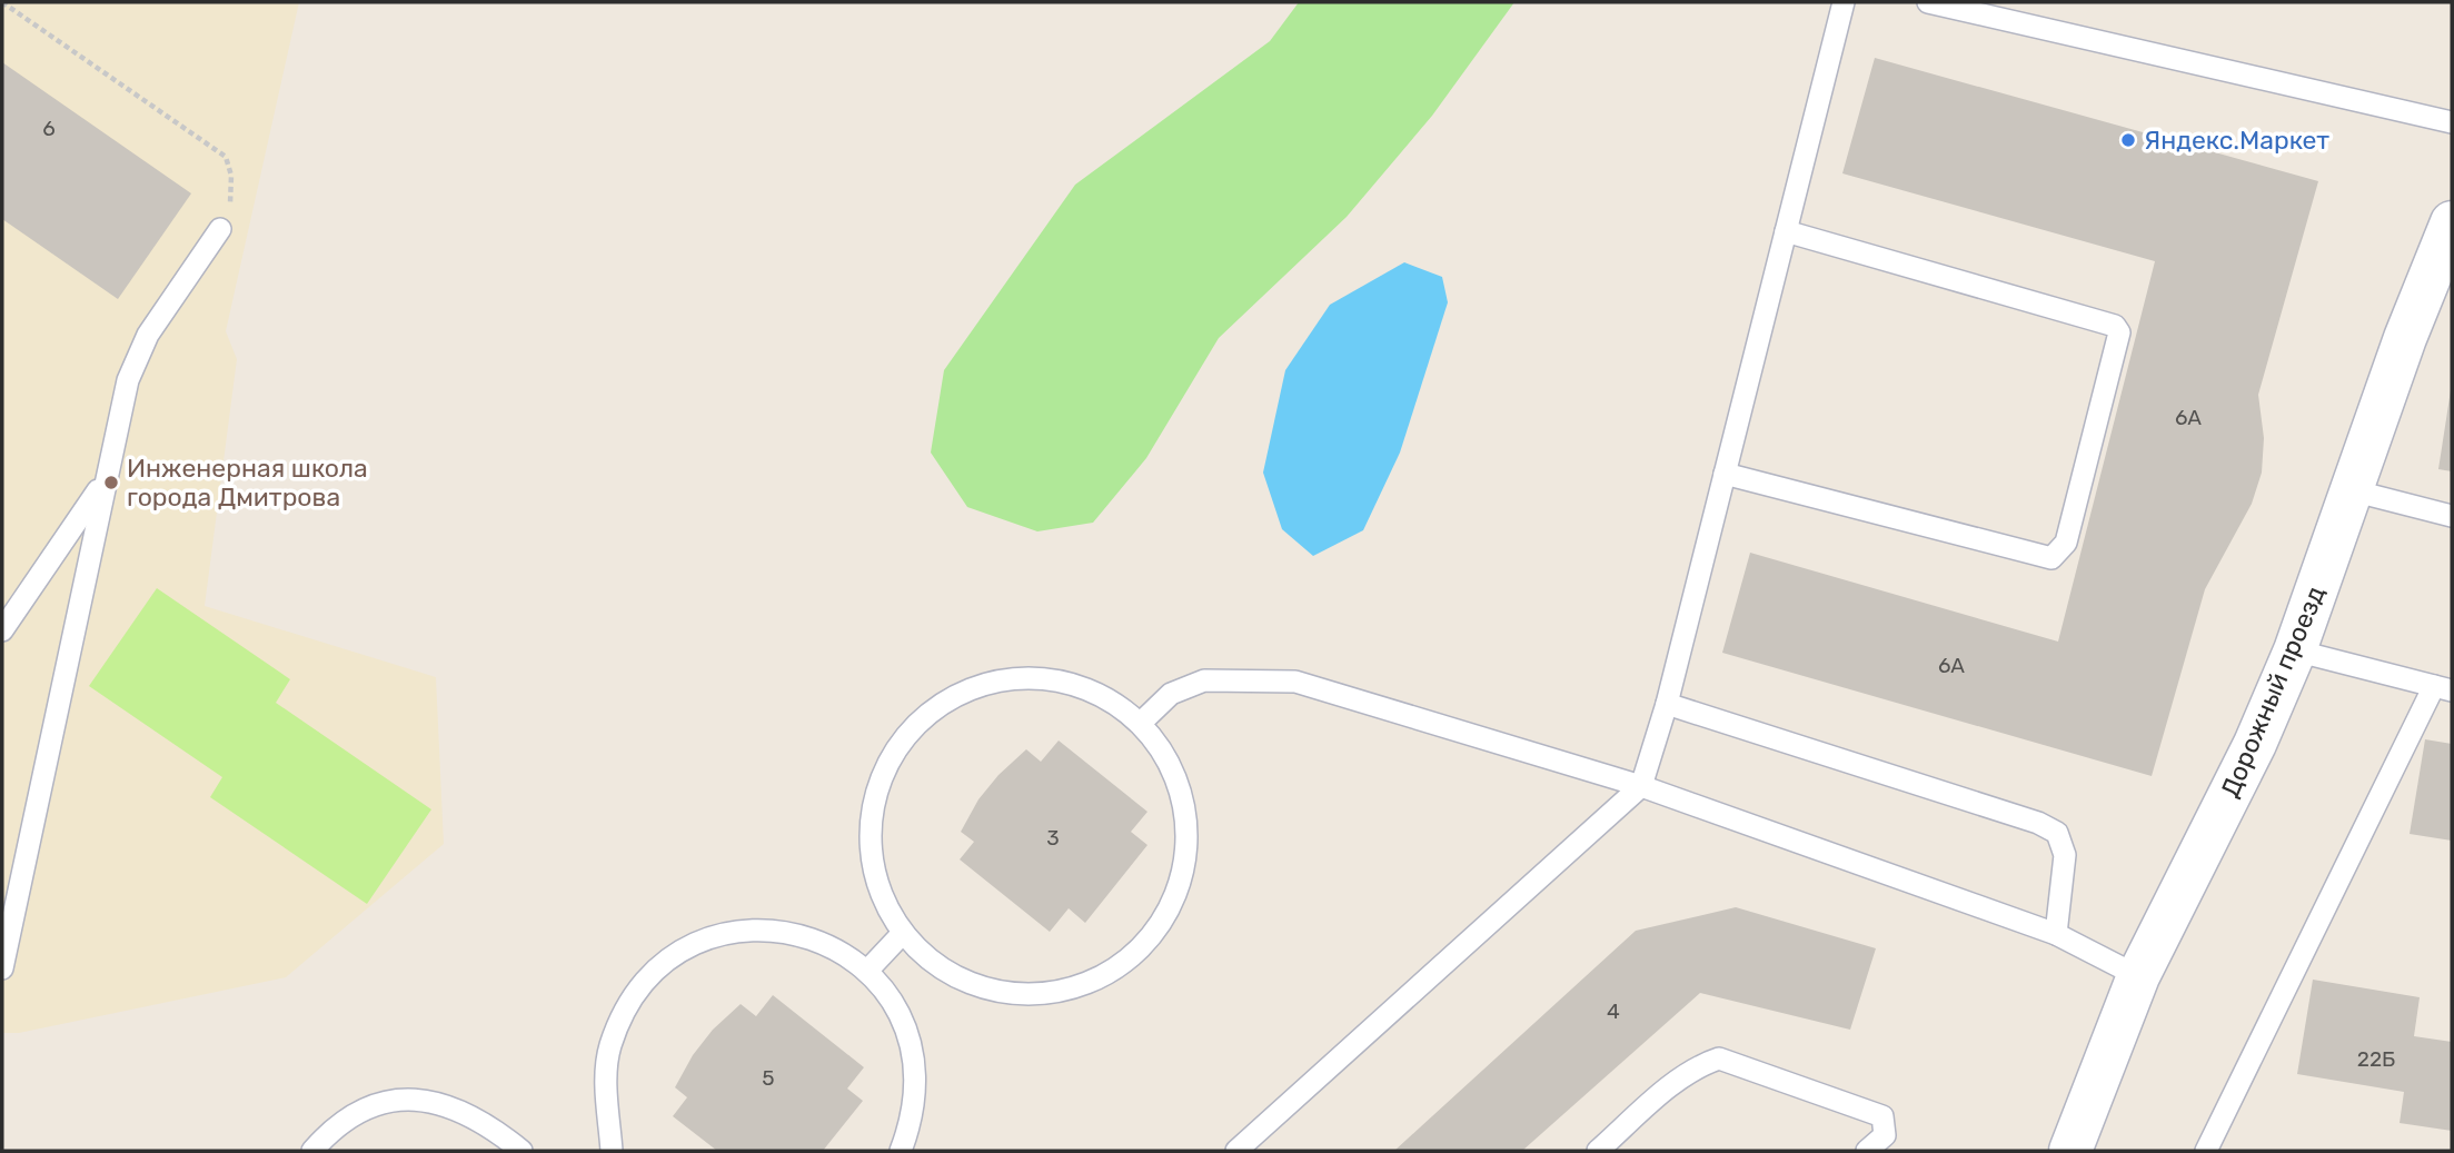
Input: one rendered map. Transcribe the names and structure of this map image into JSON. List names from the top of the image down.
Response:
{
  "streets": {
    "street": ["Дорожный проезд"]
  },
  "places": ["Яндекс.Маркет", "Инженерная школа города Дмитрова"],
  "house_numbers": [
    "6",
    "6А",
    "6А",
    "3",
    "4",
    "22Б",
    "5"
  ]
}
